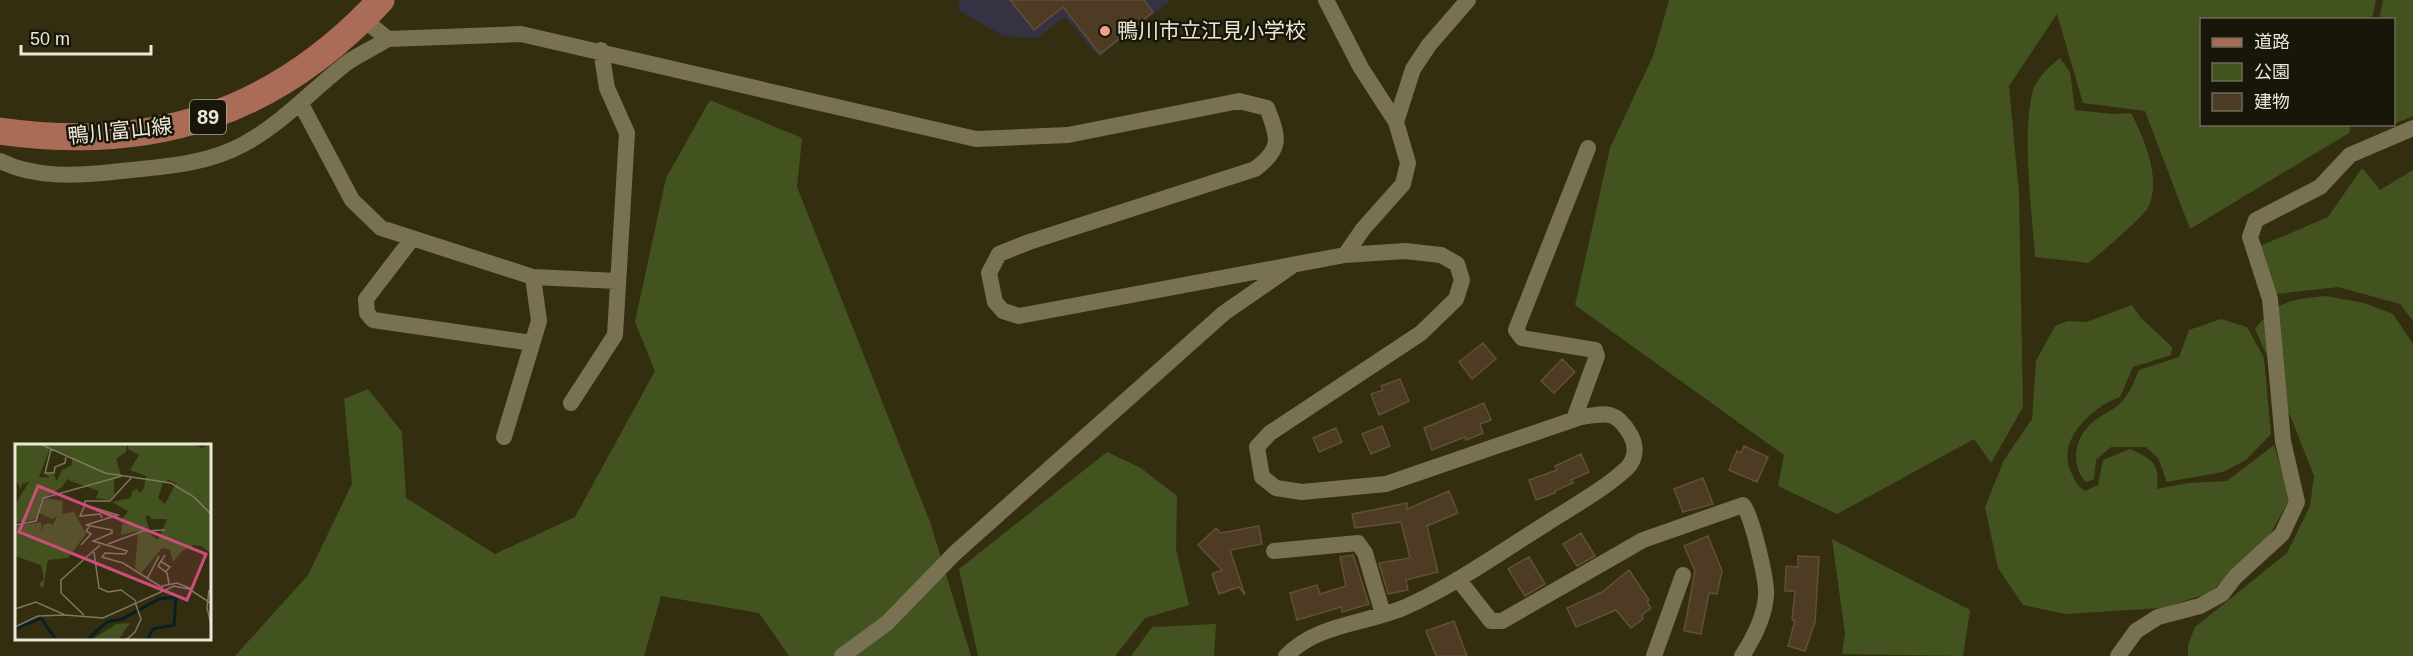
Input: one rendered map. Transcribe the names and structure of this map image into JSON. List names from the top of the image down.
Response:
{
  "streets": {
    "main road": ["89", "鴨川富山線"]
  },
  "places": ["鴨川市立江見小学校"],
  "legend": ["道路", "公園", "建物"],
  "scale_bar": "50 m"
}
